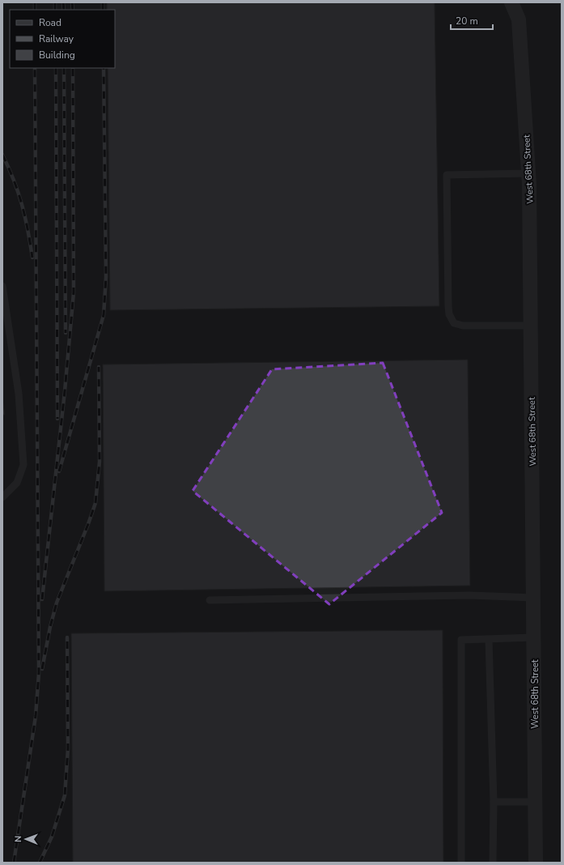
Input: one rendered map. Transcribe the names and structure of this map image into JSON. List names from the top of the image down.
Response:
{
  "streets": {
    "street": ["West 68th Street"]
  },
  "legend": ["Road", "Railway", "Building"],
  "scale_bar": "20 m",
  "north": "left"
}
